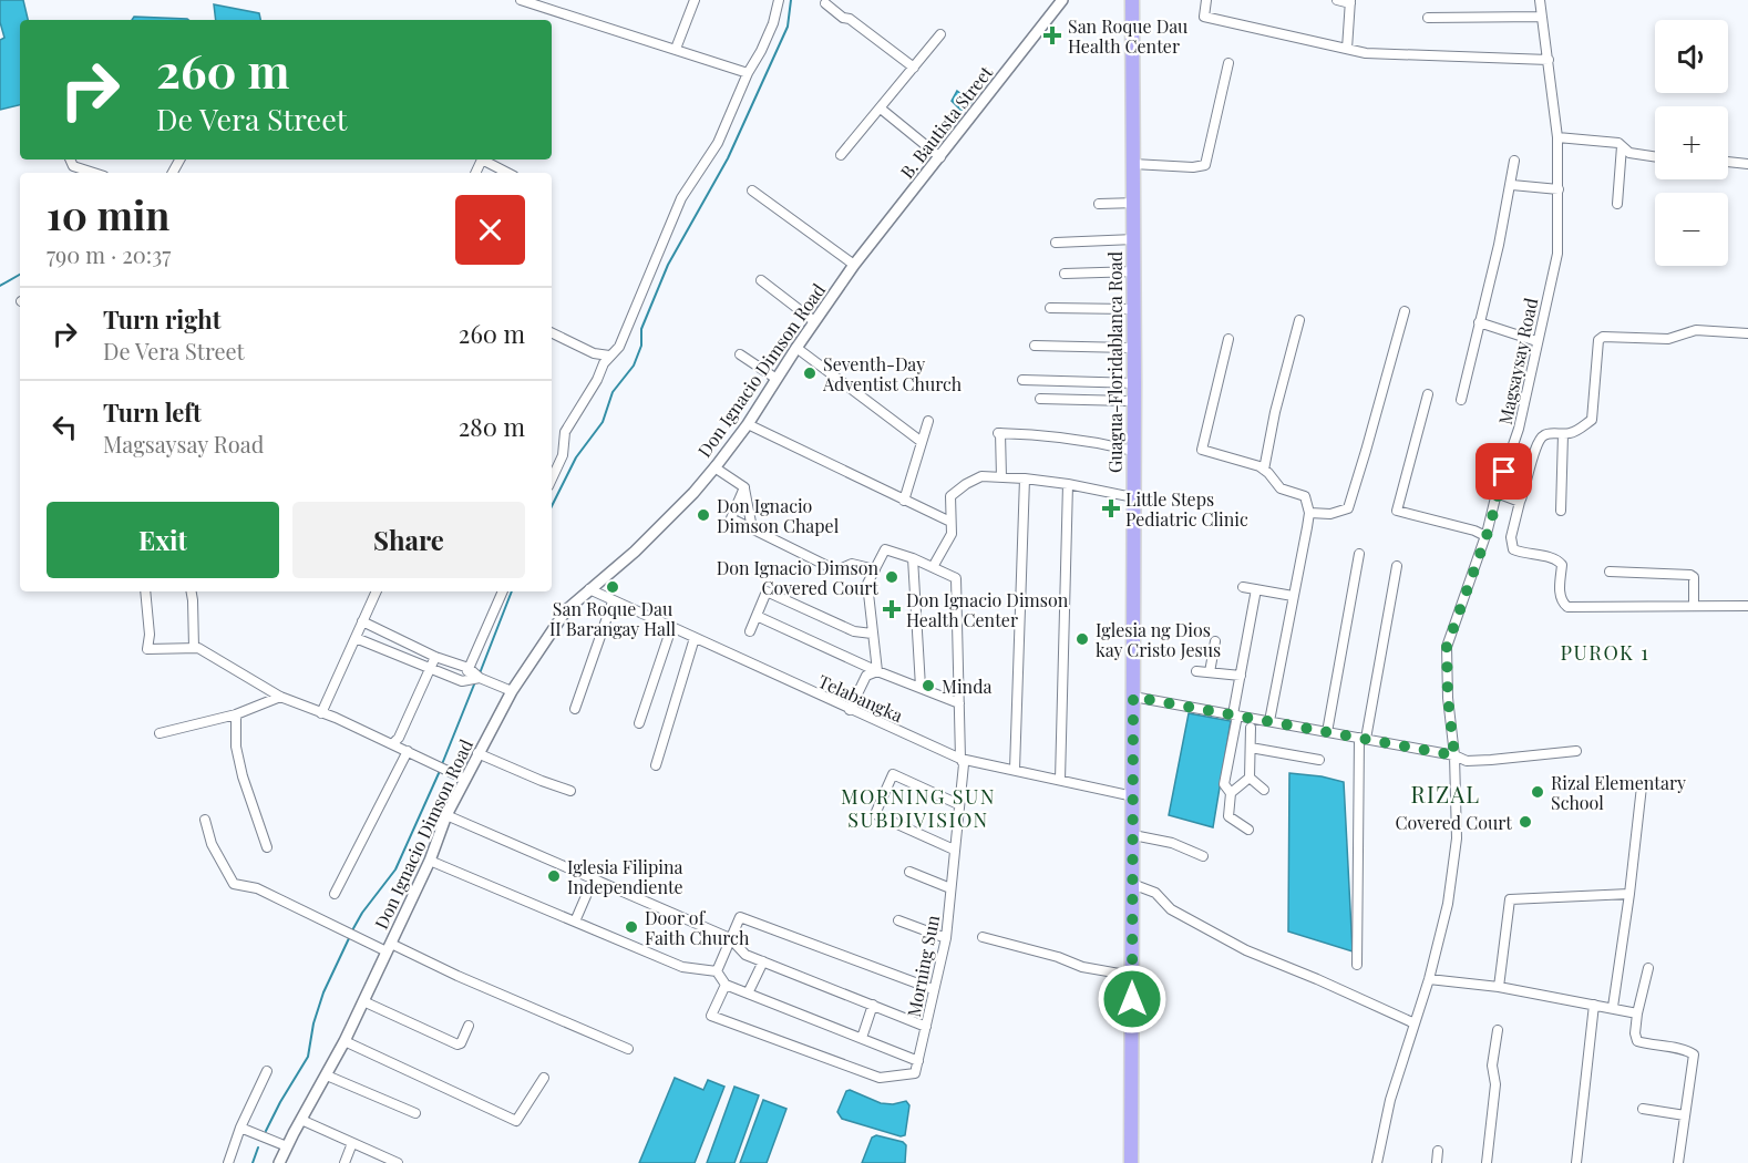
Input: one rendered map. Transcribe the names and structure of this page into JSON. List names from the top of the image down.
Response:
{
  "streets": {
    "main road": ["Guagua-Floridablanca Road"],
    "street": [
      "B. Bautista Street",
      "Magsaysay Road",
      "Don Ignacio Dimson Road",
      "Telabangka",
      "Morning Sun"
    ]
  },
  "crossings": [
    ["B. Bautista Street", "Don Ignacio Dimson Road"],
    ["Guagua-Floridablanca Road", "Telabangka"],
    ["Don Ignacio Dimson Road", "Telabangka"],
    ["Telabangka", "Morning Sun"]
  ],
  "districts": ["PUROK 1", "RIZAL", "MORNING SUN SUBDIVISION"],
  "places": {
    "health": ["San Roque Dau Health Center", "Little Steps Pediatric Clinic", "Don Ignacio Dimson Health Center"],
    "other": [
      "Seventh-Day Adventist Church",
      "Don Ignacio Dimson Chapel",
      "Don Ignacio Dimson Covered Court",
      "San Roque Dau II Barangay Hall",
      "Iglesia ng Dios kay Cristo Jesus",
      "Minda",
      "Rizal Elementary School",
      "Covered Court",
      "Iglesia Filipina Independiente",
      "Door of Faith Church"
    ]
  },
  "page": {
    "map_buttons": ["+", "−"],
    "turn": ["260 m", "De Vera Street"],
    "heading": ["10 min", "790 m · 20:37"],
    "list": [
      {
        "name": "Turn right",
        "note": "De Vera Street",
        "value": "260 m"
      },
      {
        "name": "Turn left",
        "note": "Magsaysay Road",
        "value": "280 m"
      }
    ],
    "buttons": ["Exit", "Share"]
  }
}
